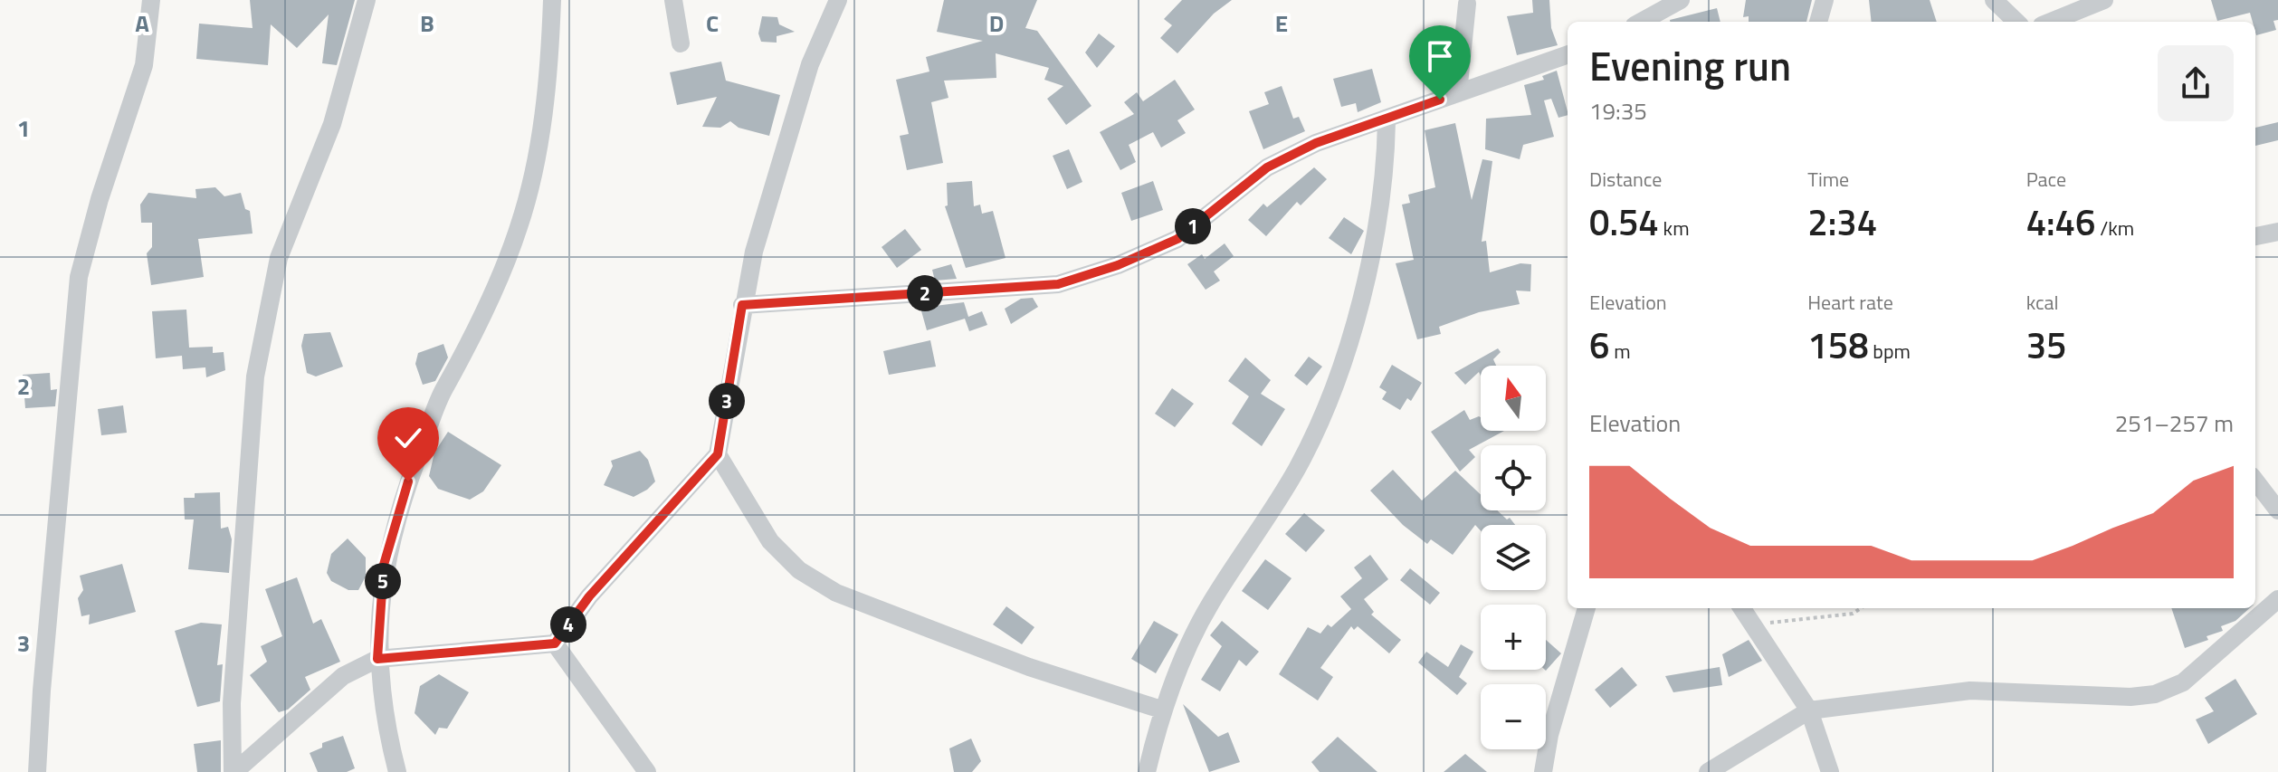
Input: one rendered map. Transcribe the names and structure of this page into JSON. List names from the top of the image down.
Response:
{
  "north": "top",
  "page": {
    "heading": ["Evening run", "19:35"],
    "stats": [
      ["Distance", "0.54 km"],
      ["Time", "2:34"],
      ["Pace", "4:46 /km"],
      ["Elevation", "6 m"],
      ["Heart rate", "158 bpm"],
      ["kcal", "35"]
    ],
    "pins": [
      "1",
      "2",
      "3",
      "5",
      "4"
    ],
    "map_buttons": ["+", "−"],
    "chart": ["Elevation", "251–257 m"]
  },
  "grid": {
    "columns": [
      "A",
      "B",
      "C",
      "D",
      "E"
    ],
    "rows": ["1", "2", "3"]
  }
}
